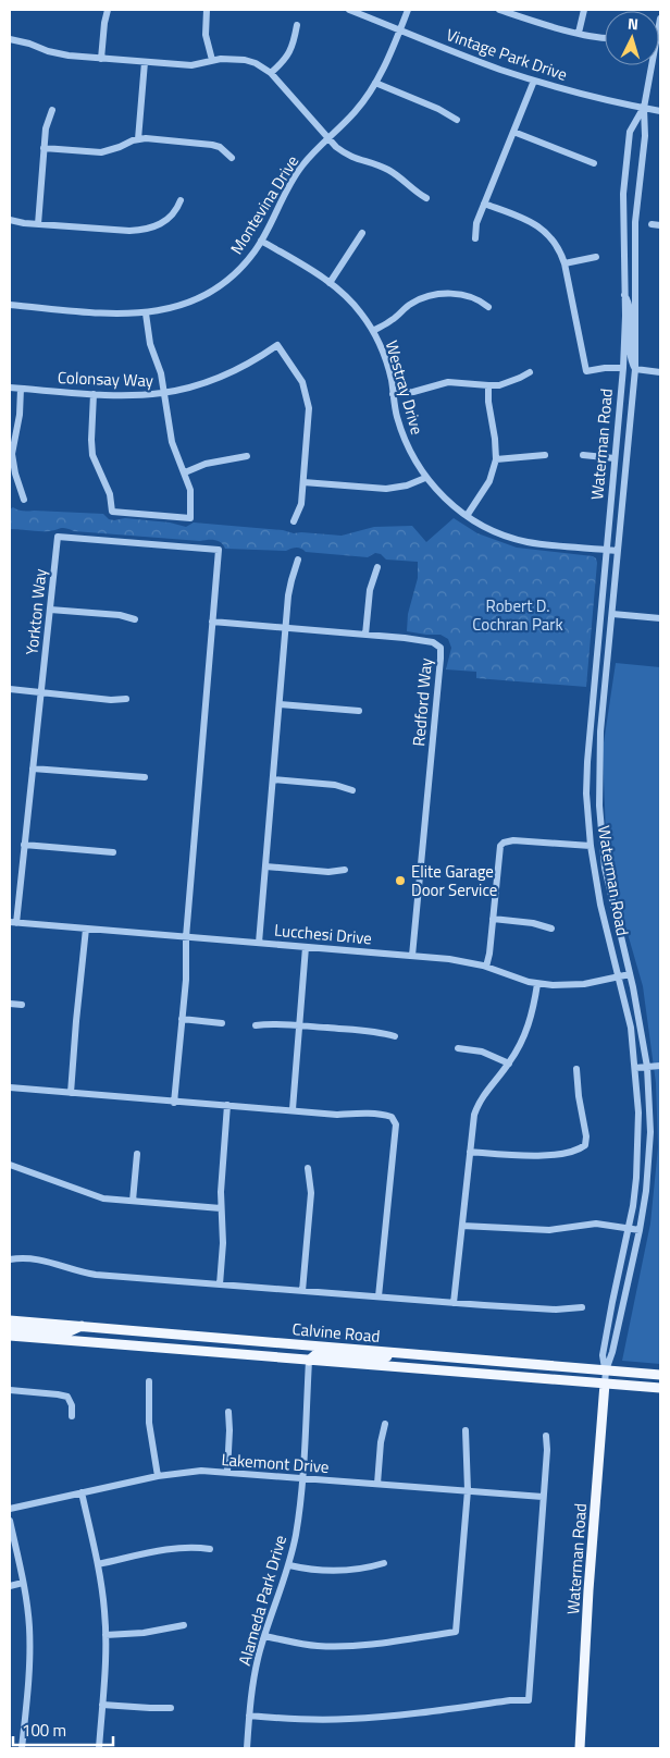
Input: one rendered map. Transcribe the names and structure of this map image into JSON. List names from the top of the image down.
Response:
{
  "streets": {
    "main road": ["Waterman Road", "Calvine Road"],
    "street": [
      "Vintage Park Drive",
      "Montevina Drive",
      "Colonsay Way",
      "Westray Drive",
      "Yorkton Way",
      "Redford Way",
      "Lucchesi Drive",
      "Lakemont Drive",
      "Alameda Park Drive"
    ]
  },
  "crossings": [
    ["Vintage Park Drive", "Montevina Drive"],
    ["Vintage Park Drive", "Waterman Road"],
    ["Montevina Drive", "Westray Drive"],
    ["Westray Drive", "Waterman Road"],
    ["Waterman Road", "Lucchesi Drive"],
    ["Waterman Road", "Calvine Road"],
    ["Yorkton Way", "Redford Way"],
    ["Yorkton Way", "Lucchesi Drive"],
    ["Redford Way", "Lucchesi Drive"],
    ["Calvine Road", "Alameda Park Drive"],
    ["Lakemont Drive", "Alameda Park Drive"]
  ],
  "parks": ["Robert D. Cochran Park"],
  "places": ["Elite Garage Door Service"],
  "scale_bar": "100 m",
  "north": "top"
}
